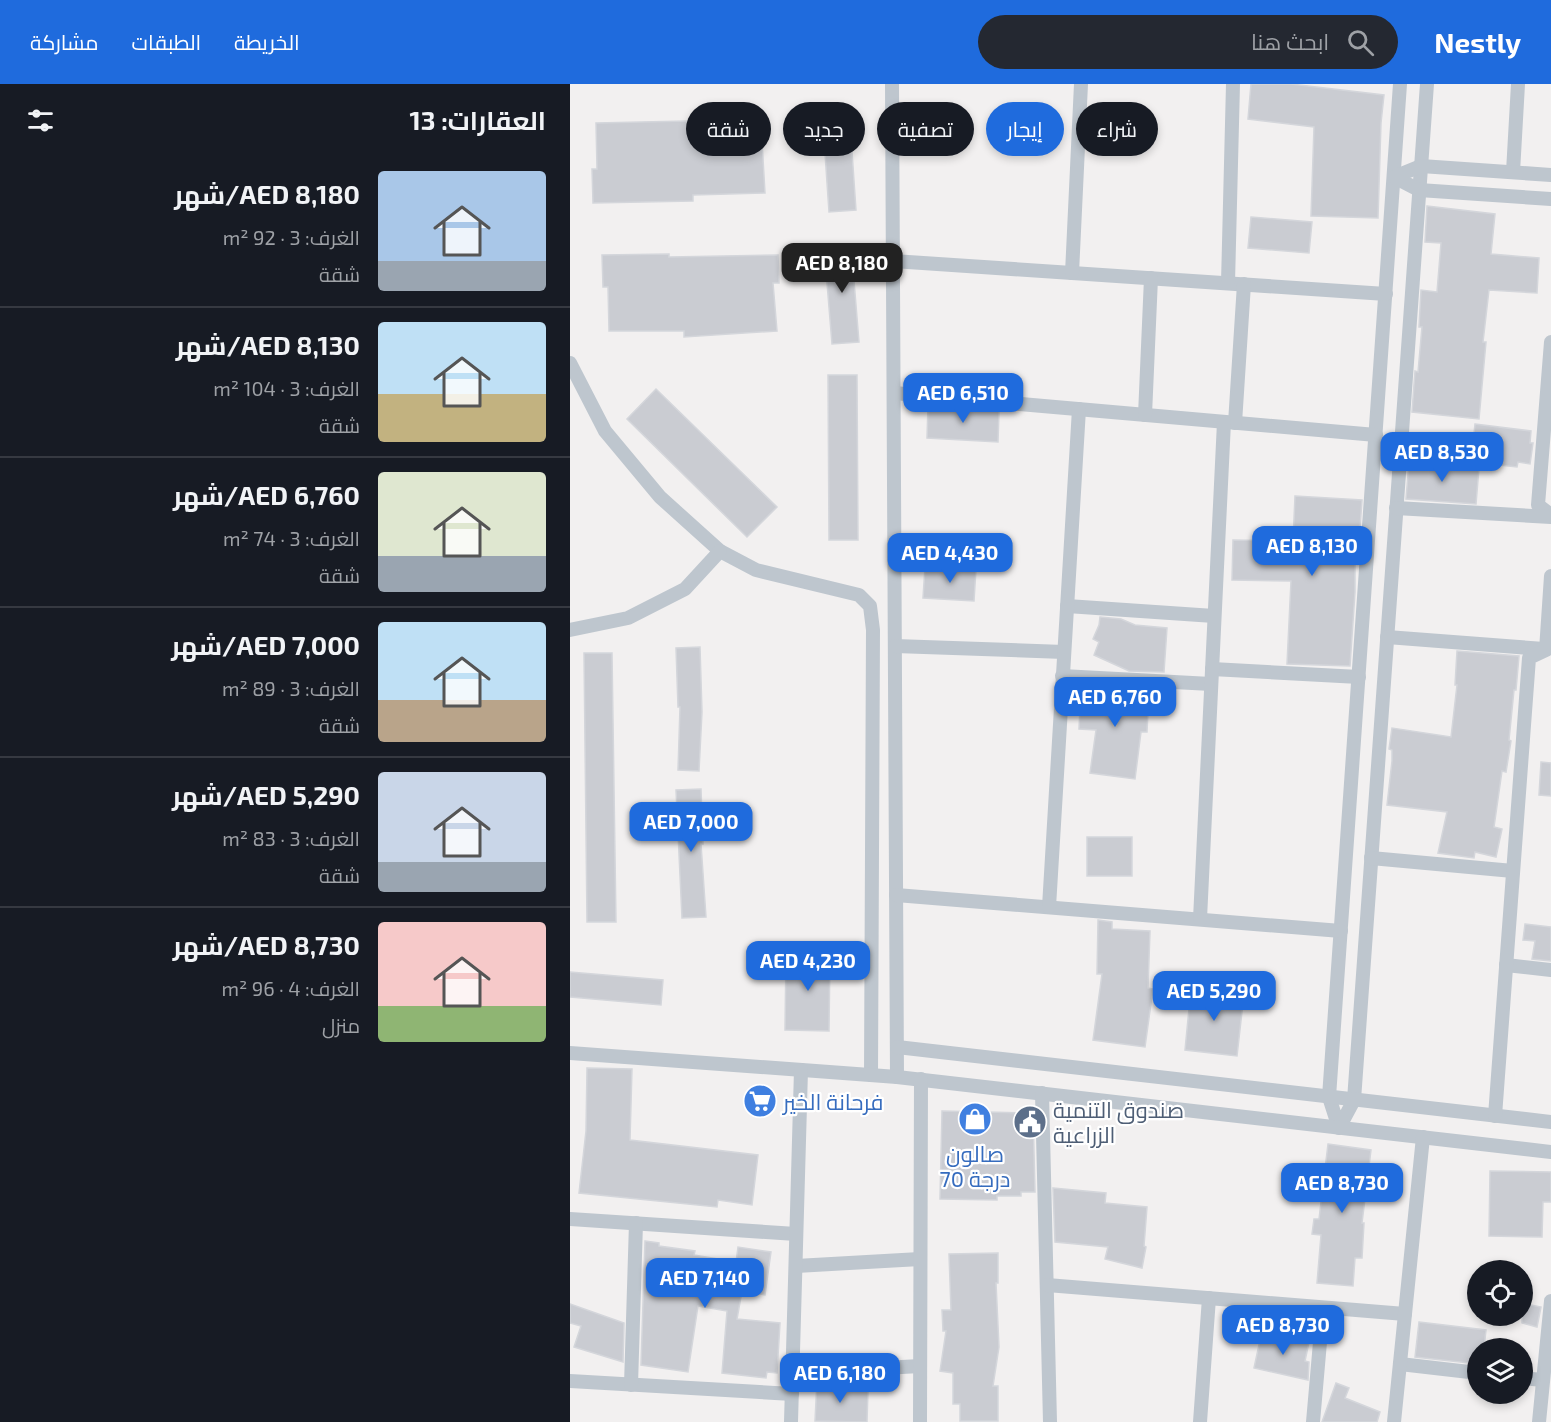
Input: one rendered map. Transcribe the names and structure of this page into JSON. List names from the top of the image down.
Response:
{
  "places": {
    "supermarket": ["فرحانة الخير"],
    "shop": ["صالون 70 درجة"],
    "public building": ["صندوق التنمية الزراعية"]
  },
  "page": {
    "header": "Nestly",
    "search": "ابحث هنا",
    "nav": ["الخريطة", "الطبقات", "مشاركة"],
    "heading": "العقارات: 13",
    "chip": [
      "شراء",
      "إيجار",
      "تصفية",
      "جديد",
      "شقة"
    ],
    "list": [
      {
        "name": "AED 8,180/شهر",
        "note": "الغرف: 3 · 92 m² · شقة"
      },
      {
        "name": "AED 8,130/شهر",
        "note": "الغرف: 3 · 104 m² · شقة"
      },
      {
        "name": "AED 6,760/شهر",
        "note": "الغرف: 3 · 74 m² · شقة"
      },
      {
        "name": "AED 7,000/شهر",
        "note": "الغرف: 3 · 89 m² · شقة"
      },
      {
        "name": "AED 5,290/شهر",
        "note": "الغرف: 3 · 83 m² · شقة"
      },
      {
        "name": "AED 8,730/شهر",
        "note": "الغرف: 4 · 96 m² · منزل"
      }
    ],
    "price": [
      "AED 8,180",
      "AED 6,510",
      "AED 8,530",
      "AED 8,130",
      "AED 4,430",
      "AED 6,760",
      "AED 7,000",
      "AED 4,230",
      "AED 5,290",
      "AED 8,730",
      "AED 7,140",
      "AED 8,730",
      "AED 6,180"
    ]
  }
}
